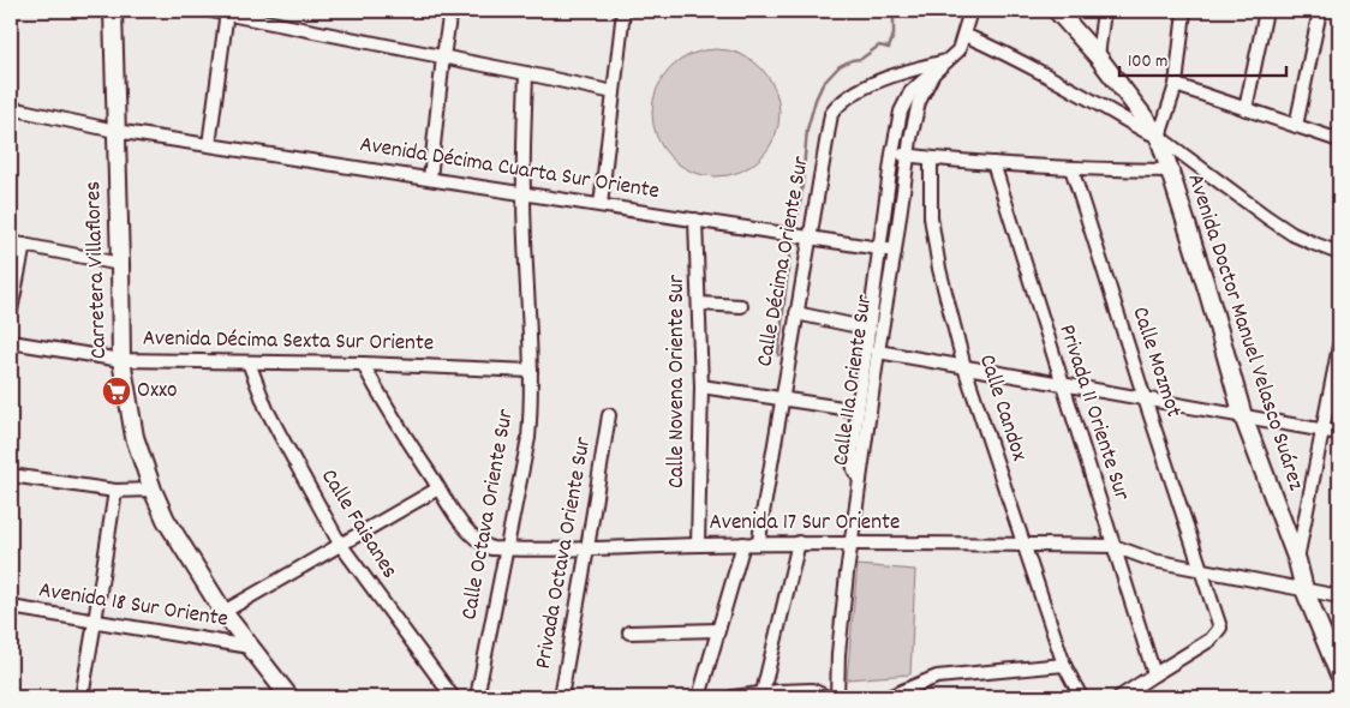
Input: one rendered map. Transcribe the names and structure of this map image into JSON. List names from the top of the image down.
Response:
{
  "streets": {
    "main road": ["Carretera Villaflores", "Avenida Doctor Manuel Velasco Suárez"],
    "street": [
      "Avenida Décima Cuarta Sur Oriente",
      "Calle Décima Oriente Sur",
      "Avenida Décima Sexta Sur Oriente",
      "Calle Mozmot",
      "Calle 11a Oriente Sur",
      "Calle Novena Oriente Sur",
      "Calle Candox",
      "Privada 11 Oriente Sur",
      "Calle Octava Oriente Sur",
      "Avenida 17 Sur Oriente",
      "Calle Faisanes",
      "Privada Octava Oriente Sur",
      "Avenida 18 Sur Oriente"
    ]
  },
  "crossings": [
    ["Avenida Décima Cuarta Sur Oriente", "Calle Décima Oriente Sur"],
    ["Avenida Décima Cuarta Sur Oriente", "Carretera Villaflores"],
    ["Avenida Décima Cuarta Sur Oriente", "Calle 11a Oriente Sur"],
    ["Avenida Décima Cuarta Sur Oriente", "Calle Novena Oriente Sur"],
    ["Avenida Décima Cuarta Sur Oriente", "Calle Octava Oriente Sur"],
    ["Calle Décima Oriente Sur", "Calle 11a Oriente Sur"],
    ["Calle Décima Oriente Sur", "Avenida 17 Sur Oriente"],
    ["Carretera Villaflores", "Avenida Décima Sexta Sur Oriente"],
    ["Carretera Villaflores", "Avenida 18 Sur Oriente"],
    ["Avenida Doctor Manuel Velasco Suárez", "Avenida 17 Sur Oriente"],
    ["Avenida Décima Sexta Sur Oriente", "Calle Octava Oriente Sur"],
    ["Avenida Décima Sexta Sur Oriente", "Avenida 17 Sur Oriente"],
    ["Avenida Décima Sexta Sur Oriente", "Calle Faisanes"],
    ["Calle Mozmot", "Privada 11 Oriente Sur"],
    ["Calle Mozmot", "Avenida 17 Sur Oriente"],
    ["Calle 11a Oriente Sur", "Avenida 17 Sur Oriente"],
    ["Calle Novena Oriente Sur", "Avenida 17 Sur Oriente"],
    ["Calle Candox", "Avenida 17 Sur Oriente"],
    ["Privada 11 Oriente Sur", "Avenida 17 Sur Oriente"],
    ["Calle Octava Oriente Sur", "Avenida 17 Sur Oriente"],
    ["Avenida 17 Sur Oriente", "Privada Octava Oriente Sur"]
  ],
  "places": {
    "supermarket": ["Oxxo"]
  },
  "scale_bar": "100 m"
}
